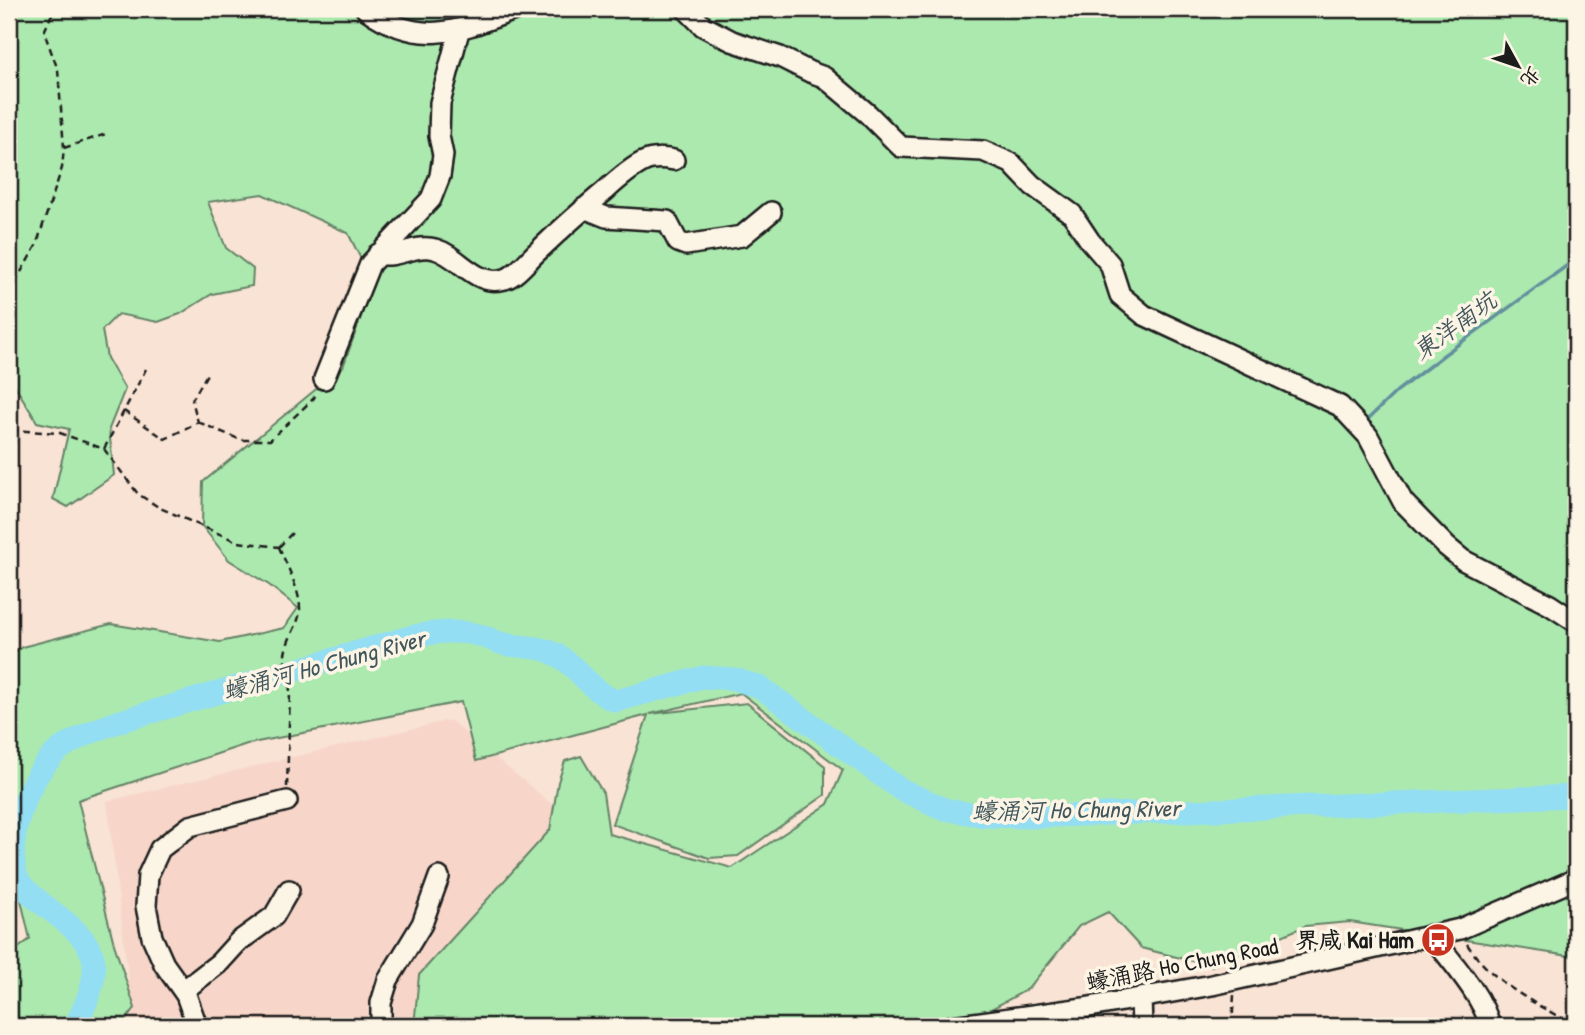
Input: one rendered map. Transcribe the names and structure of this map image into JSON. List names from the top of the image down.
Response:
{
  "streets": {
    "street": ["蠔涌路 Ho Chung Road"]
  },
  "water": ["東洋南坑", "蠔涌河 Ho Chung River"],
  "places": {
    "bus stop": ["界咸 Kai Ham"]
  },
  "north": "bottom right"
}
